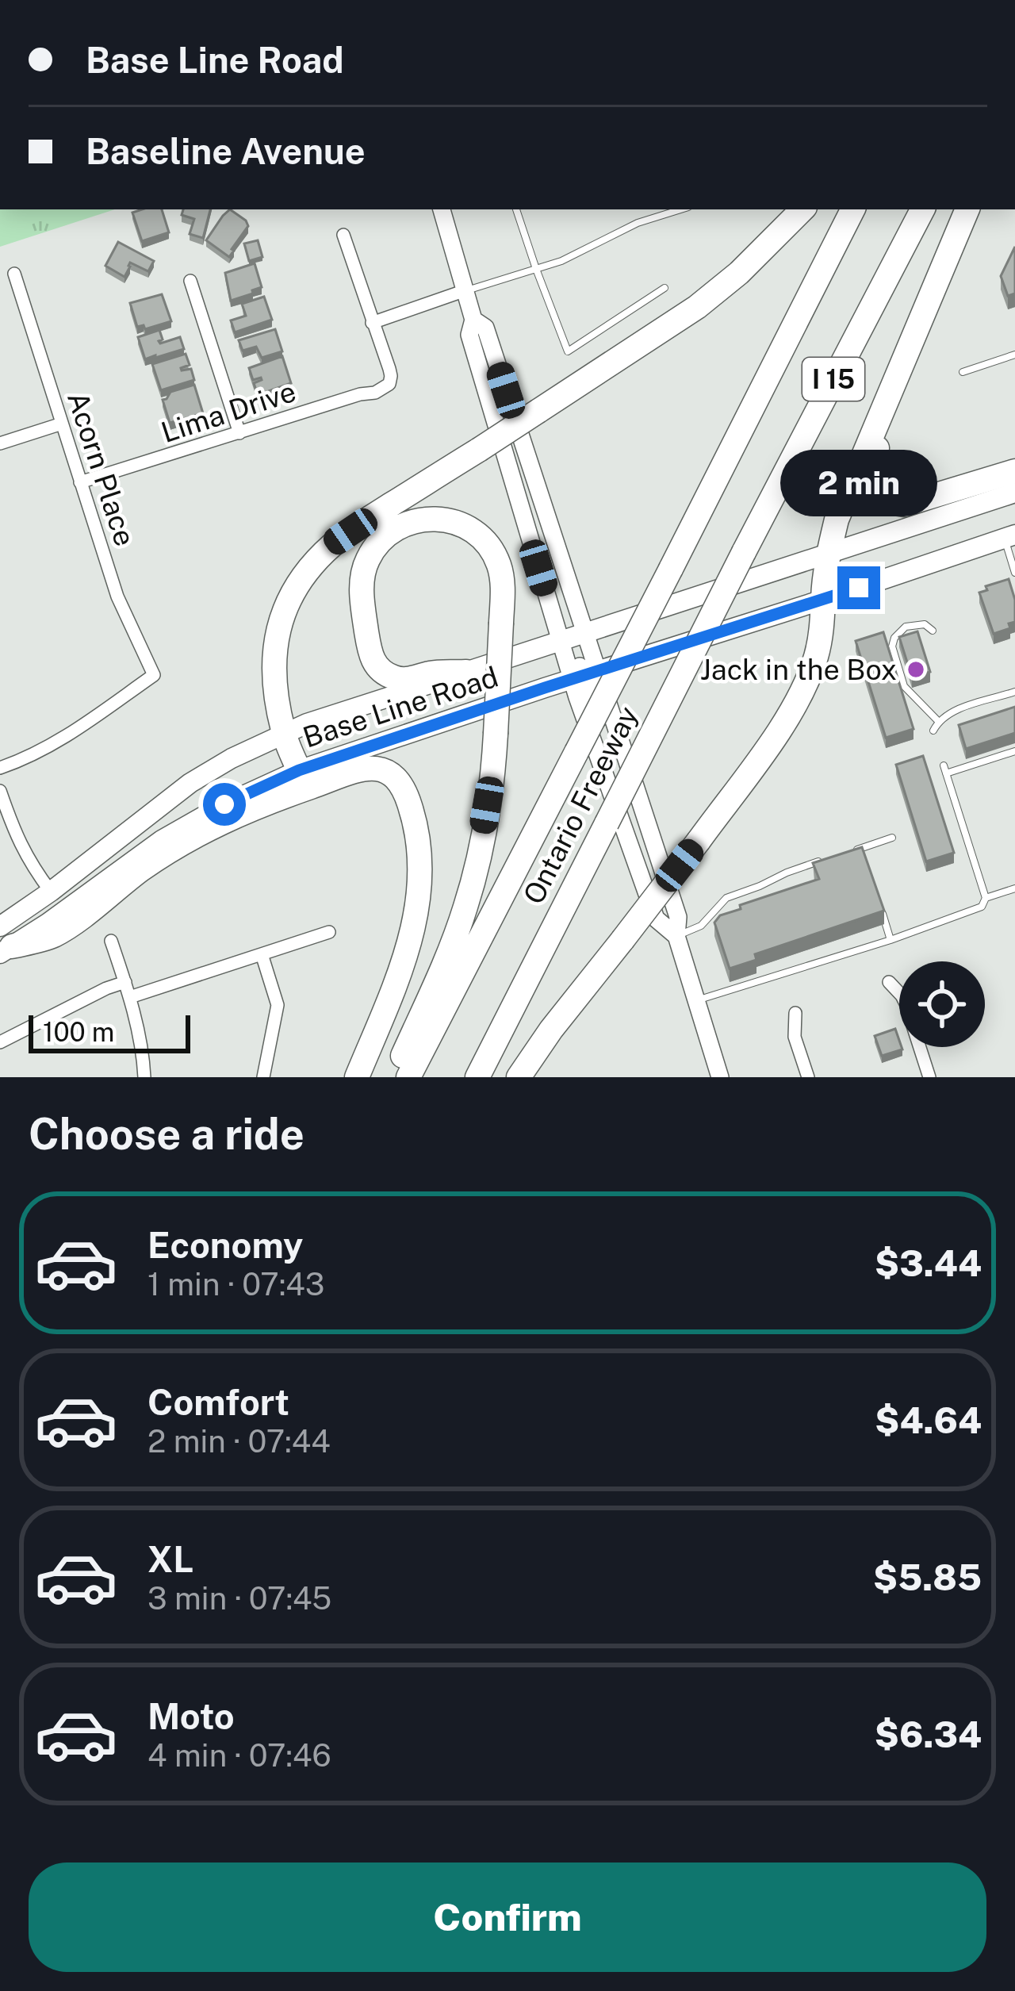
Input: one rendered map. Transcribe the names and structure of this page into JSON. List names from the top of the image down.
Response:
{
  "streets": {
    "highway": ["I 15", "Ontario Freeway"],
    "main road": ["Base Line Road"],
    "street": ["Lima Drive", "Acorn Place"]
  },
  "crossings": [
    ["Lima Drive", "Acorn Place"]
  ],
  "places": ["Jack in the Box"],
  "scale_bar": "100 m",
  "page": {
    "banner": ["Base Line Road", "Baseline Avenue"],
    "bubble": "2 min",
    "scale": "100 m",
    "heading": "Choose a ride",
    "list": [
      {
        "name": "Economy",
        "note": "1 min · 07:43",
        "value": "$3.44"
      },
      {
        "name": "Comfort",
        "note": "2 min · 07:44",
        "value": "$4.64"
      },
      {
        "name": "XL",
        "note": "3 min · 07:45",
        "value": "$5.85"
      },
      {
        "name": "Moto",
        "note": "4 min · 07:46",
        "value": "$6.34"
      }
    ],
    "buttons": "Confirm"
  }
}
